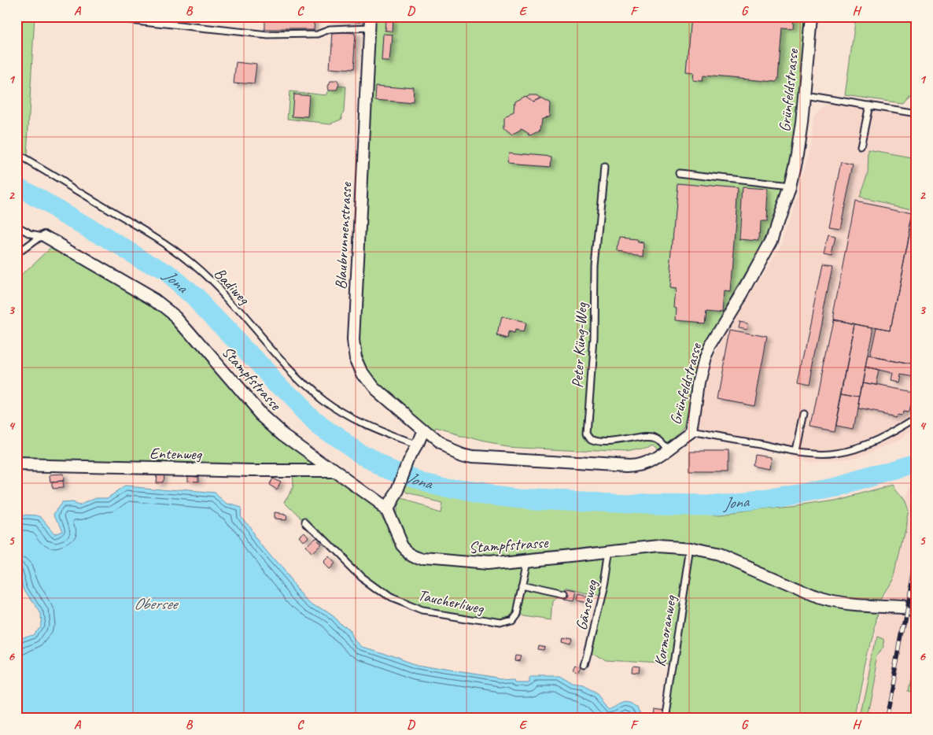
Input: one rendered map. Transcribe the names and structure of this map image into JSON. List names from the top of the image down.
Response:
{
  "streets": {
    "street": [
      "Grünfeldstrasse",
      "Blaubrunnenstrasse",
      "Stampfstrasse",
      "Entenweg"
    ],
    "lane": [
      "Badiweg",
      "Peter Küng-Weg",
      "Taucherliweg",
      "Gänseweg",
      "Kormoranweg"
    ]
  },
  "crossings": [
    ["Grünfeldstrasse", "Blaubrunnenstrasse"],
    ["Grünfeldstrasse", "Peter Küng-Weg"],
    ["Stampfstrasse", "Entenweg"],
    ["Stampfstrasse", "Taucherliweg"],
    ["Stampfstrasse", "Gänseweg"],
    ["Stampfstrasse", "Kormoranweg"]
  ],
  "water": ["Jona", "Obersee"],
  "grid": {
    "columns": [
      "A",
      "B",
      "C",
      "D",
      "E",
      "F",
      "G",
      "H"
    ],
    "rows": [
      "1",
      "2",
      "3",
      "4",
      "5",
      "6"
    ]
  }
}
